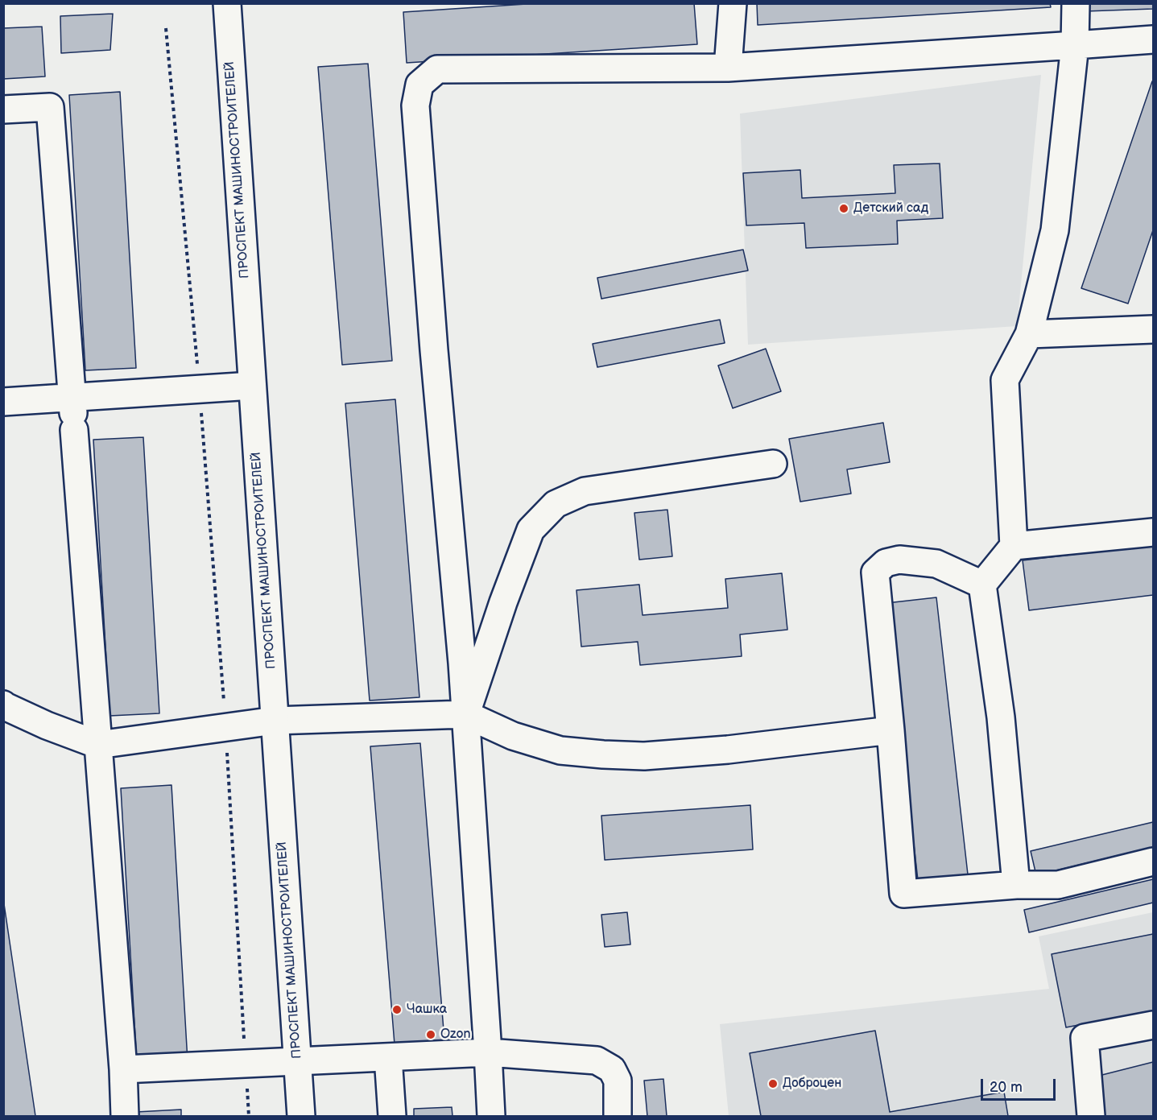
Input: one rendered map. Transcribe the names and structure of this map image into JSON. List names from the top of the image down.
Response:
{
  "streets": {
    "main road": ["ПРОСПЕКТ МАШИНОСТРОИТЕЛЕЙ"]
  },
  "places": [
    "Детский сад",
    "Чашка",
    "Ozon",
    "Доброцен"
  ],
  "scale_bar": "20 m"
}
